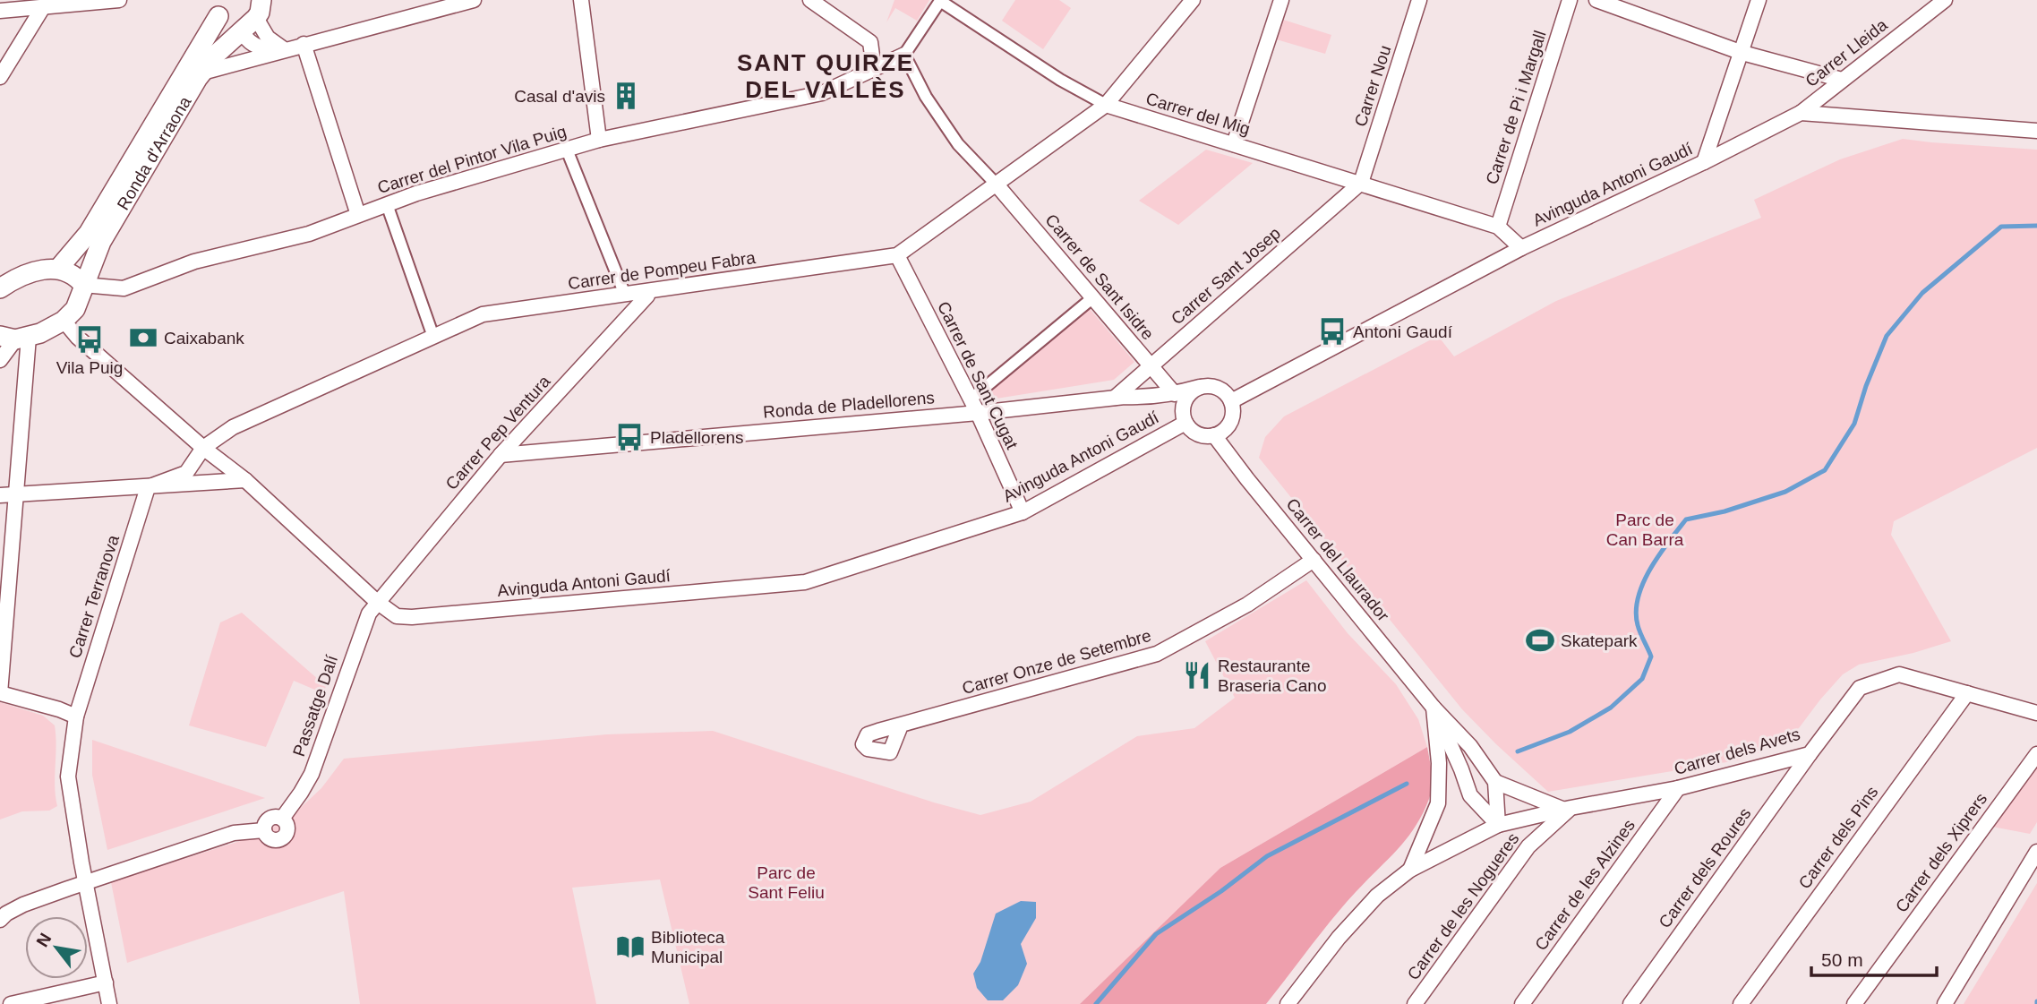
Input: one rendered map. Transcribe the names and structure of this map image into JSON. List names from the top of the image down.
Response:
{
  "streets": {
    "street": [
      "Carrer Lleida",
      "Carrer Nou",
      "Carrer de Pi i Margall",
      "Carrer del Mig",
      "Ronda d'Arraona",
      "Carrer del Pintor Vila Puig",
      "Avinguda Antoni Gaudí",
      "Carrer de Pompeu Fabra",
      "Carrer Sant Josep",
      "Carrer de Sant Isidre",
      "Carrer de Sant Cugat",
      "Ronda de Pladellorens",
      "Carrer Pep Ventura",
      "Carrer del Llaurador",
      "Carrer Terranova",
      "Carrer Onze de Setembre",
      "Passatge Dalí",
      "Carrer dels Avets",
      "Carrer dels Pins",
      "Carrer dels Xiprers",
      "Carrer dels Roures",
      "Carrer de les Alzines",
      "Carrer de les Nogueres"
    ]
  },
  "crossings": [
    ["Carrer Lleida", "Avinguda Antoni Gaudí"],
    ["Carrer Nou", "Carrer del Mig"],
    ["Carrer Nou", "Carrer Sant Josep"],
    ["Carrer de Pi i Margall", "Carrer del Mig"],
    ["Carrer del Mig", "Carrer del Pintor Vila Puig"],
    ["Carrer del Mig", "Avinguda Antoni Gaudí"],
    ["Carrer del Mig", "Carrer de Pompeu Fabra"],
    ["Carrer del Mig", "Carrer Sant Josep"],
    ["Ronda d'Arraona", "Carrer del Pintor Vila Puig"],
    ["Ronda d'Arraona", "Avinguda Antoni Gaudí"],
    ["Avinguda Antoni Gaudí", "Carrer de Pompeu Fabra"],
    ["Avinguda Antoni Gaudí", "Carrer de Sant Cugat"],
    ["Avinguda Antoni Gaudí", "Ronda de Pladellorens"],
    ["Avinguda Antoni Gaudí", "Carrer Pep Ventura"],
    ["Avinguda Antoni Gaudí", "Carrer del Llaurador"],
    ["Avinguda Antoni Gaudí", "Passatge Dalí"],
    ["Carrer de Pompeu Fabra", "Carrer de Sant Isidre"],
    ["Carrer de Pompeu Fabra", "Carrer de Sant Cugat"],
    ["Carrer de Pompeu Fabra", "Carrer Pep Ventura"],
    ["Carrer de Pompeu Fabra", "Carrer Terranova"],
    ["Carrer Sant Josep", "Carrer de Sant Isidre"],
    ["Carrer Sant Josep", "Ronda de Pladellorens"],
    ["Carrer de Sant Isidre", "Ronda de Pladellorens"],
    ["Carrer de Sant Cugat", "Ronda de Pladellorens"],
    ["Ronda de Pladellorens", "Carrer Pep Ventura"],
    ["Ronda de Pladellorens", "Carrer del Llaurador"],
    ["Carrer Pep Ventura", "Passatge Dalí"],
    ["Carrer del Llaurador", "Carrer Onze de Setembre"],
    ["Carrer del Llaurador", "Carrer dels Avets"],
    ["Carrer Terranova", "Passatge Dalí"],
    ["Carrer dels Avets", "Carrer dels Pins"],
    ["Carrer dels Avets", "Carrer dels Roures"],
    ["Carrer dels Avets", "Carrer de les Alzines"],
    ["Carrer dels Avets", "Carrer de les Nogueres"]
  ],
  "districts": ["SANT QUIRZE DEL VALLÈS"],
  "parks": ["Parc de Can Barra", "Parc de Sant Feliu"],
  "places": {
    "building": ["Casal d'avis"],
    "bus stop": ["Antoni Gaudí", "Vila Puig", "Pladellorens"],
    "bank": ["Caixabank"],
    "sports": ["Skatepark"],
    "restaurant": ["Restaurante Braseria Cano"],
    "library": ["Biblioteca Municipal"]
  },
  "scale_bar": "50 m",
  "north": "top left"
}
